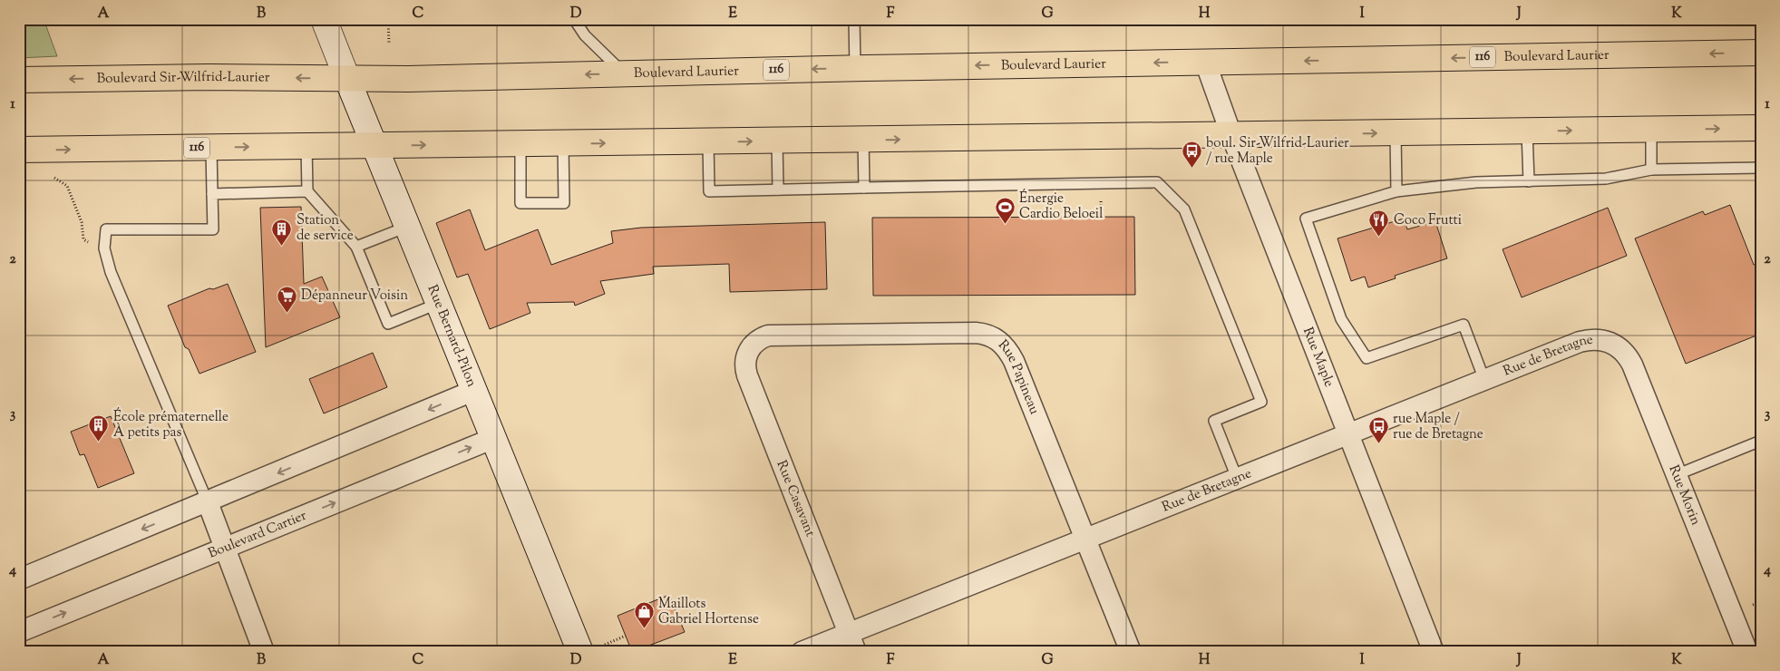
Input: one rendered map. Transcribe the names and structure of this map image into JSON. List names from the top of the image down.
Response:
{
  "streets": {
    "main road": [
      "Boulevard Laurier",
      "116",
      "Boulevard Sir-Wilfrid-Laurier",
      "Rue Bernard-Pilon"
    ],
    "street": [
      "Rue Maple",
      "Rue de Bretagne",
      "Rue Papineau",
      "Rue Morin",
      "Rue Casavant",
      "Boulevard Cartier"
    ]
  },
  "crossings": [
    ["Boulevard Laurier", "Boulevard Sir-Wilfrid-Laurier"],
    ["Boulevard Laurier", "Rue Bernard-Pilon"],
    ["Boulevard Laurier", "Rue Maple"],
    ["116", "Rue Bernard-Pilon"],
    ["116", "Rue Maple"],
    ["Boulevard Sir-Wilfrid-Laurier", "Rue Bernard-Pilon"],
    ["Rue Bernard-Pilon", "Boulevard Cartier"],
    ["Rue Maple", "Rue de Bretagne"],
    ["Rue de Bretagne", "Rue Papineau"],
    ["Rue de Bretagne", "Rue Morin"],
    ["Rue de Bretagne", "Rue Casavant"],
    ["Rue Papineau", "Rue Casavant"]
  ],
  "places": {
    "bus stop": ["boul. Sir-Wilfrid-Laurier / rue Maple", "rue Maple / rue de Bretagne"],
    "sports": ["Énergie Cardio Beloeil"],
    "restaurant": ["Coco Frutti"],
    "building": ["Station de service", "École prématernelle À petits pas"],
    "supermarket": ["Dépanneur Voisin"],
    "shop": ["Maillots Gabriel Hortense"]
  },
  "grid": {
    "columns": [
      "A",
      "B",
      "C",
      "D",
      "E",
      "F",
      "G",
      "H",
      "I",
      "J",
      "K"
    ],
    "rows": [
      "1",
      "2",
      "3",
      "4"
    ]
  }
}
